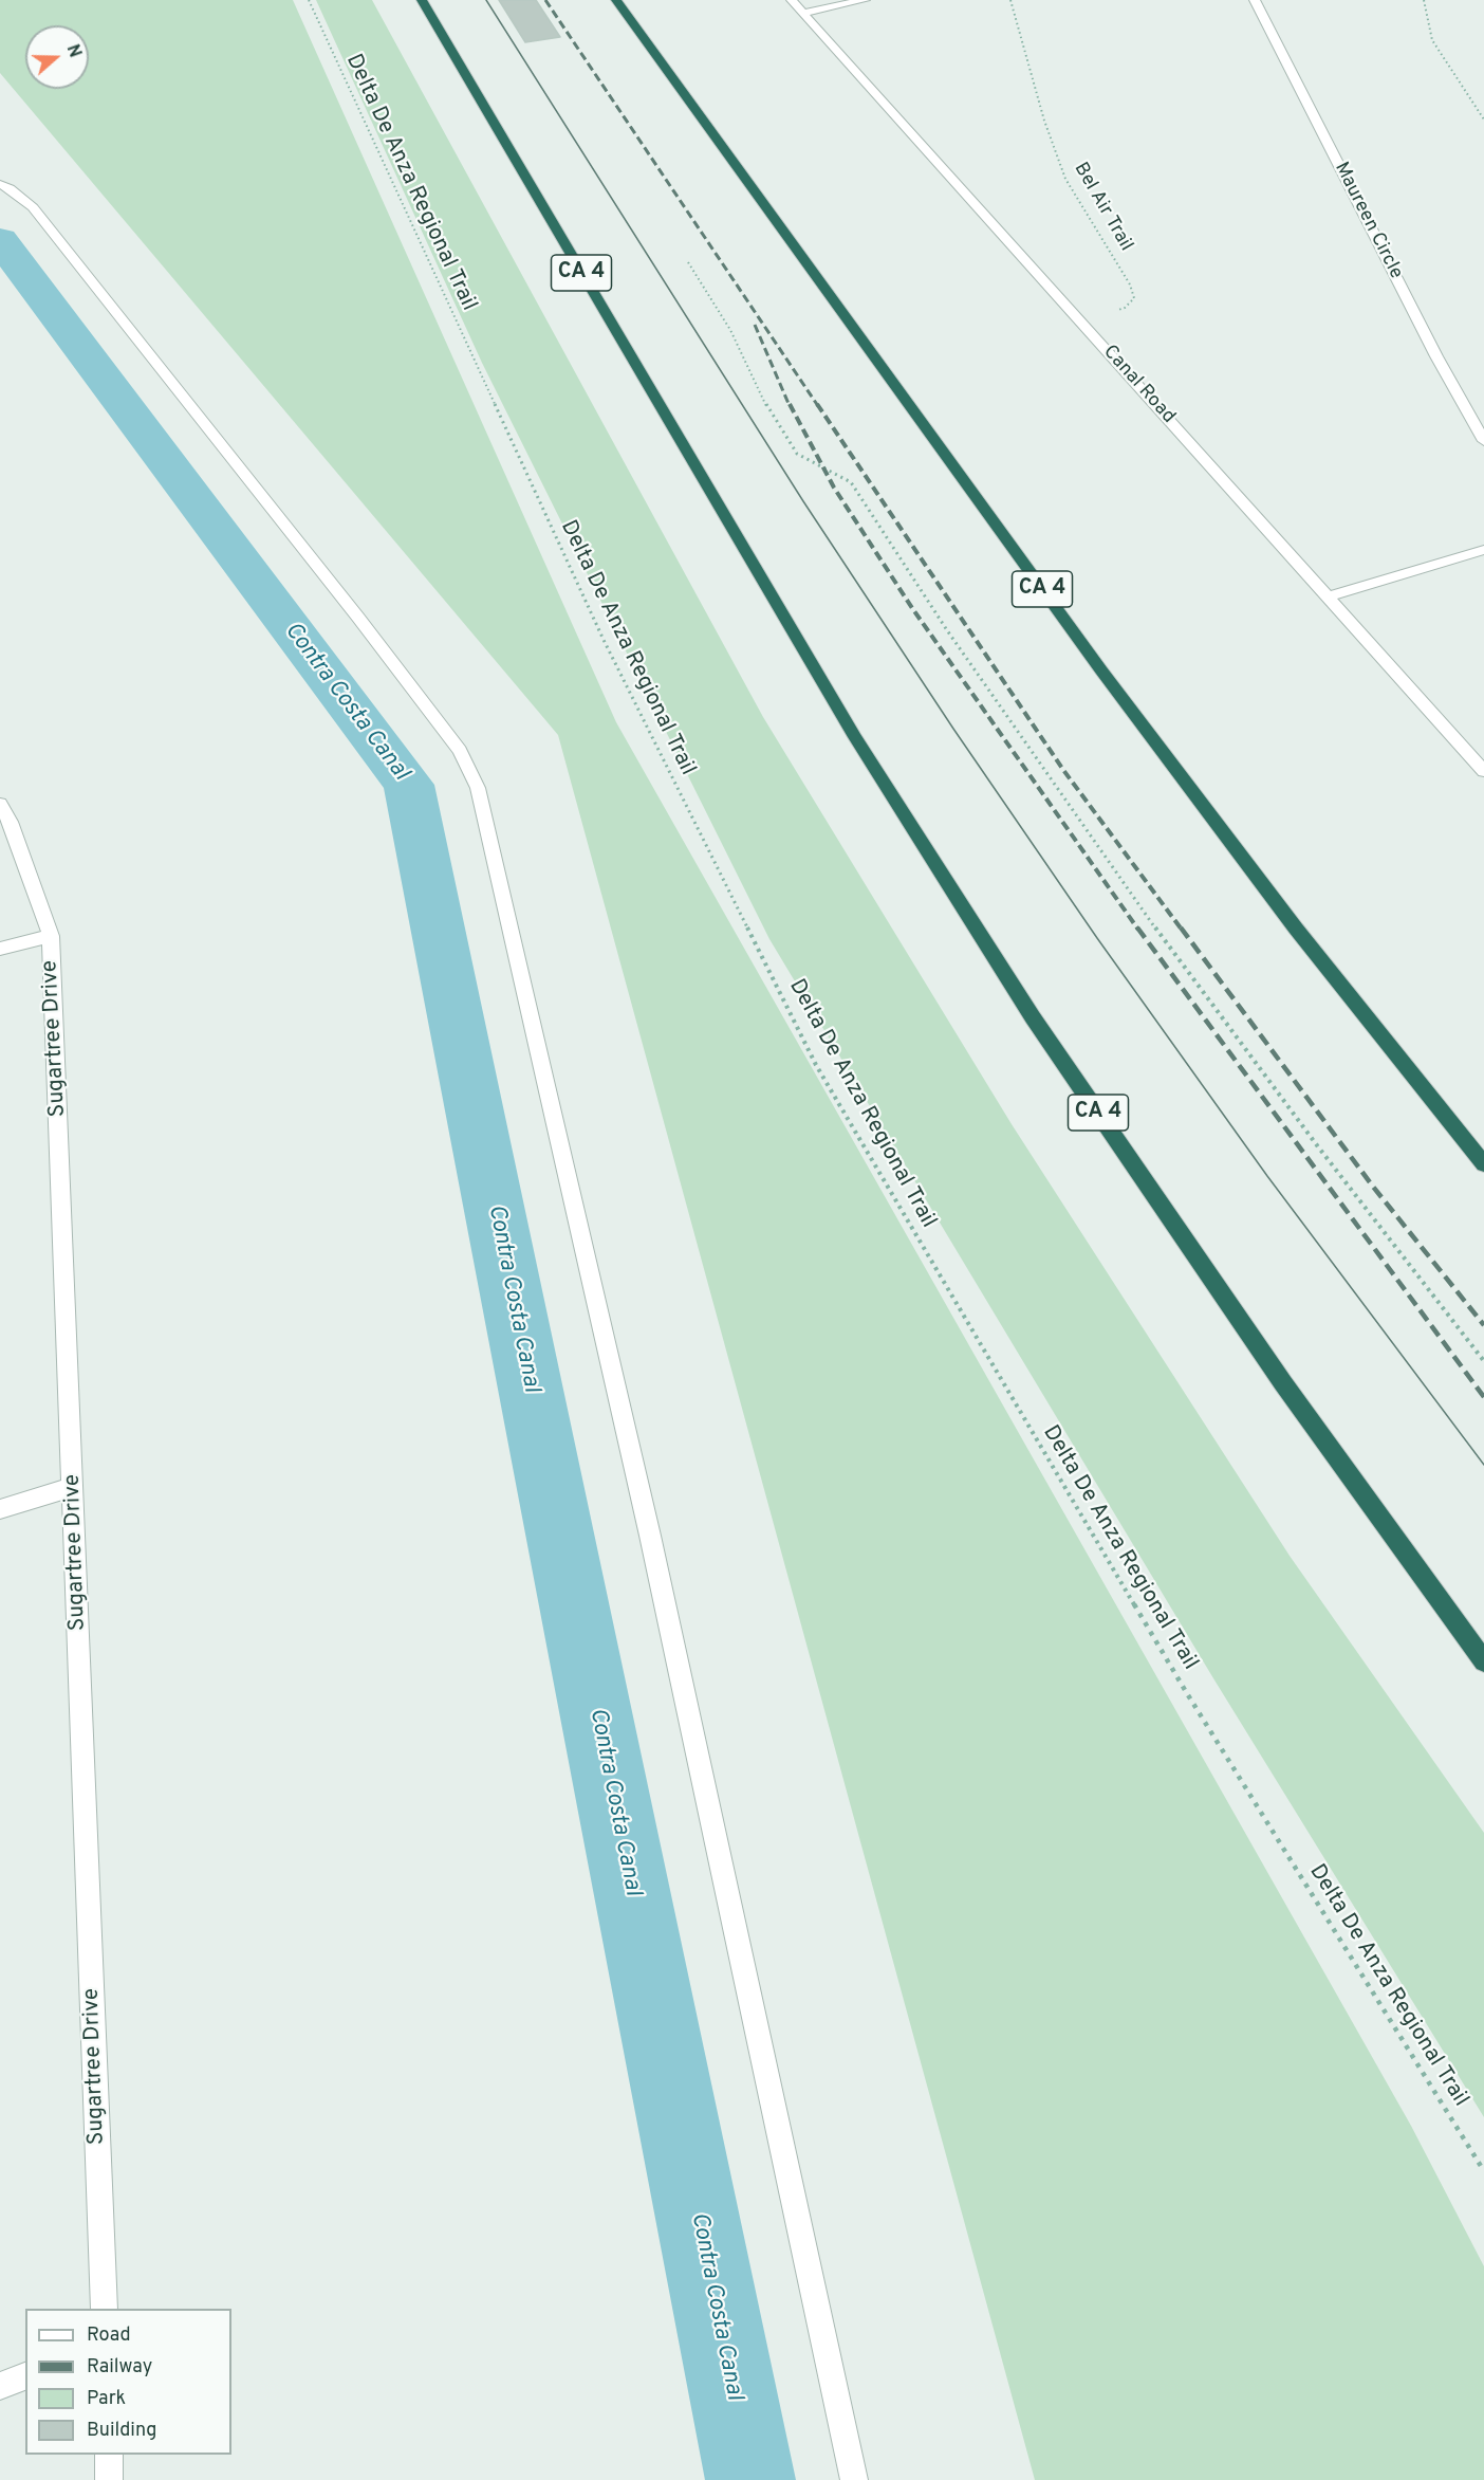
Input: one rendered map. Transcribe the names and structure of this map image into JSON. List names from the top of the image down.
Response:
{
  "streets": {
    "highway": ["CA 4"],
    "street": ["Maureen Circle", "Canal Road", "Sugartree Drive"],
    "path": ["Delta De Anza Regional Trail", "Bel Air Trail"]
  },
  "crossings": [
    ["Bel Air Trail", "Canal Road"]
  ],
  "water": ["Contra Costa Canal"],
  "legend": [
    "Road",
    "Railway",
    "Park",
    "Building"
  ],
  "north": "right"
}
